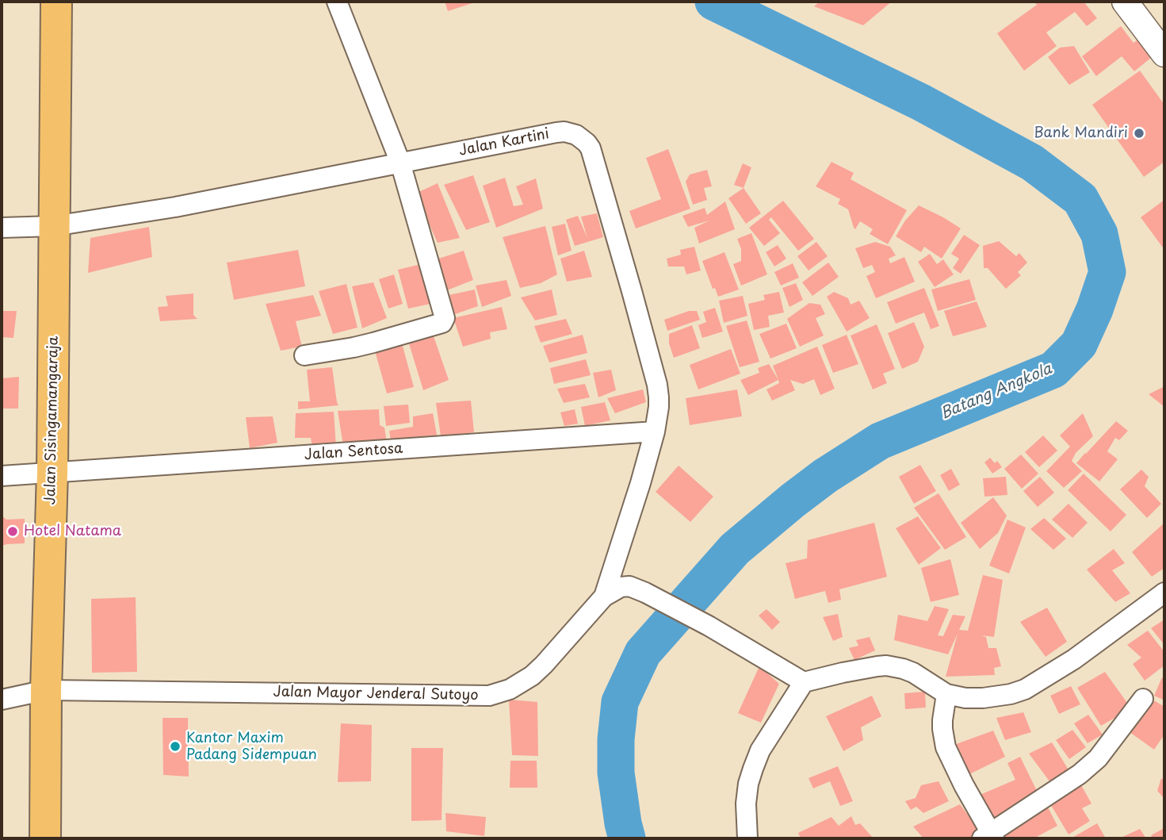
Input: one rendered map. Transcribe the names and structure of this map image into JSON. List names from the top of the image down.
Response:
{
  "streets": {
    "highway": ["Jalan Sisingamangaraja"],
    "street": ["Jalan Kartini", "Jalan Sentosa", "Jalan Mayor Jenderal Sutoyo"]
  },
  "crossings": [
    ["Jalan Kartini", "Jalan Sisingamangaraja"],
    ["Jalan Kartini", "Jalan Sentosa"],
    ["Jalan Kartini", "Jalan Mayor Jenderal Sutoyo"],
    ["Jalan Sisingamangaraja", "Jalan Sentosa"],
    ["Jalan Sisingamangaraja", "Jalan Mayor Jenderal Sutoyo"]
  ],
  "water": ["Batang Angkola"],
  "places": ["Bank Mandiri", "Hotel Natama", "Kantor Maxim Padang Sidempuan"]
}
